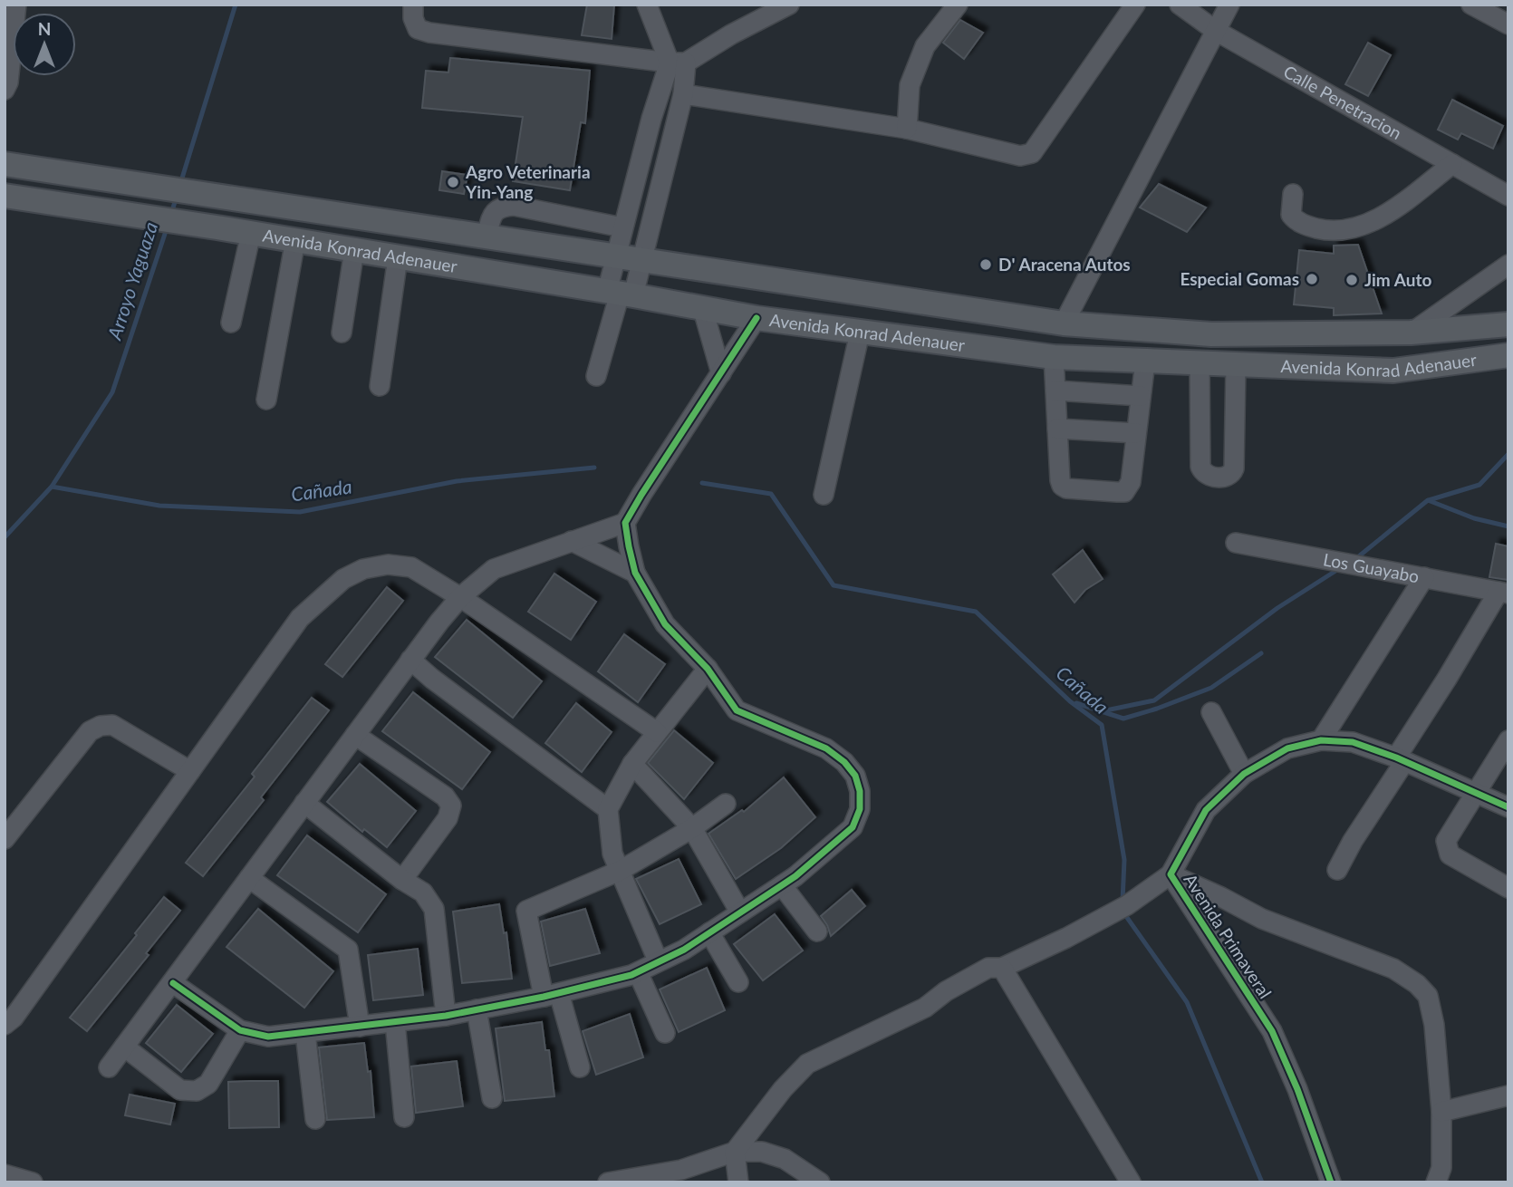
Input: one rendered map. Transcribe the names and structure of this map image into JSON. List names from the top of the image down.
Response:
{
  "streets": {
    "main road": ["Avenida Konrad Adenauer"],
    "street": ["Calle Penetracion", "Los Guayabo", "Avenida Primaveral"]
  },
  "water": ["Arroyo Yaguaza", "Cañada"],
  "places": [
    "Agro Veterinaria Yin-Yang",
    "D' Aracena Autos",
    "Especial Gomas",
    "Jim Auto"
  ],
  "north": "top"
}
